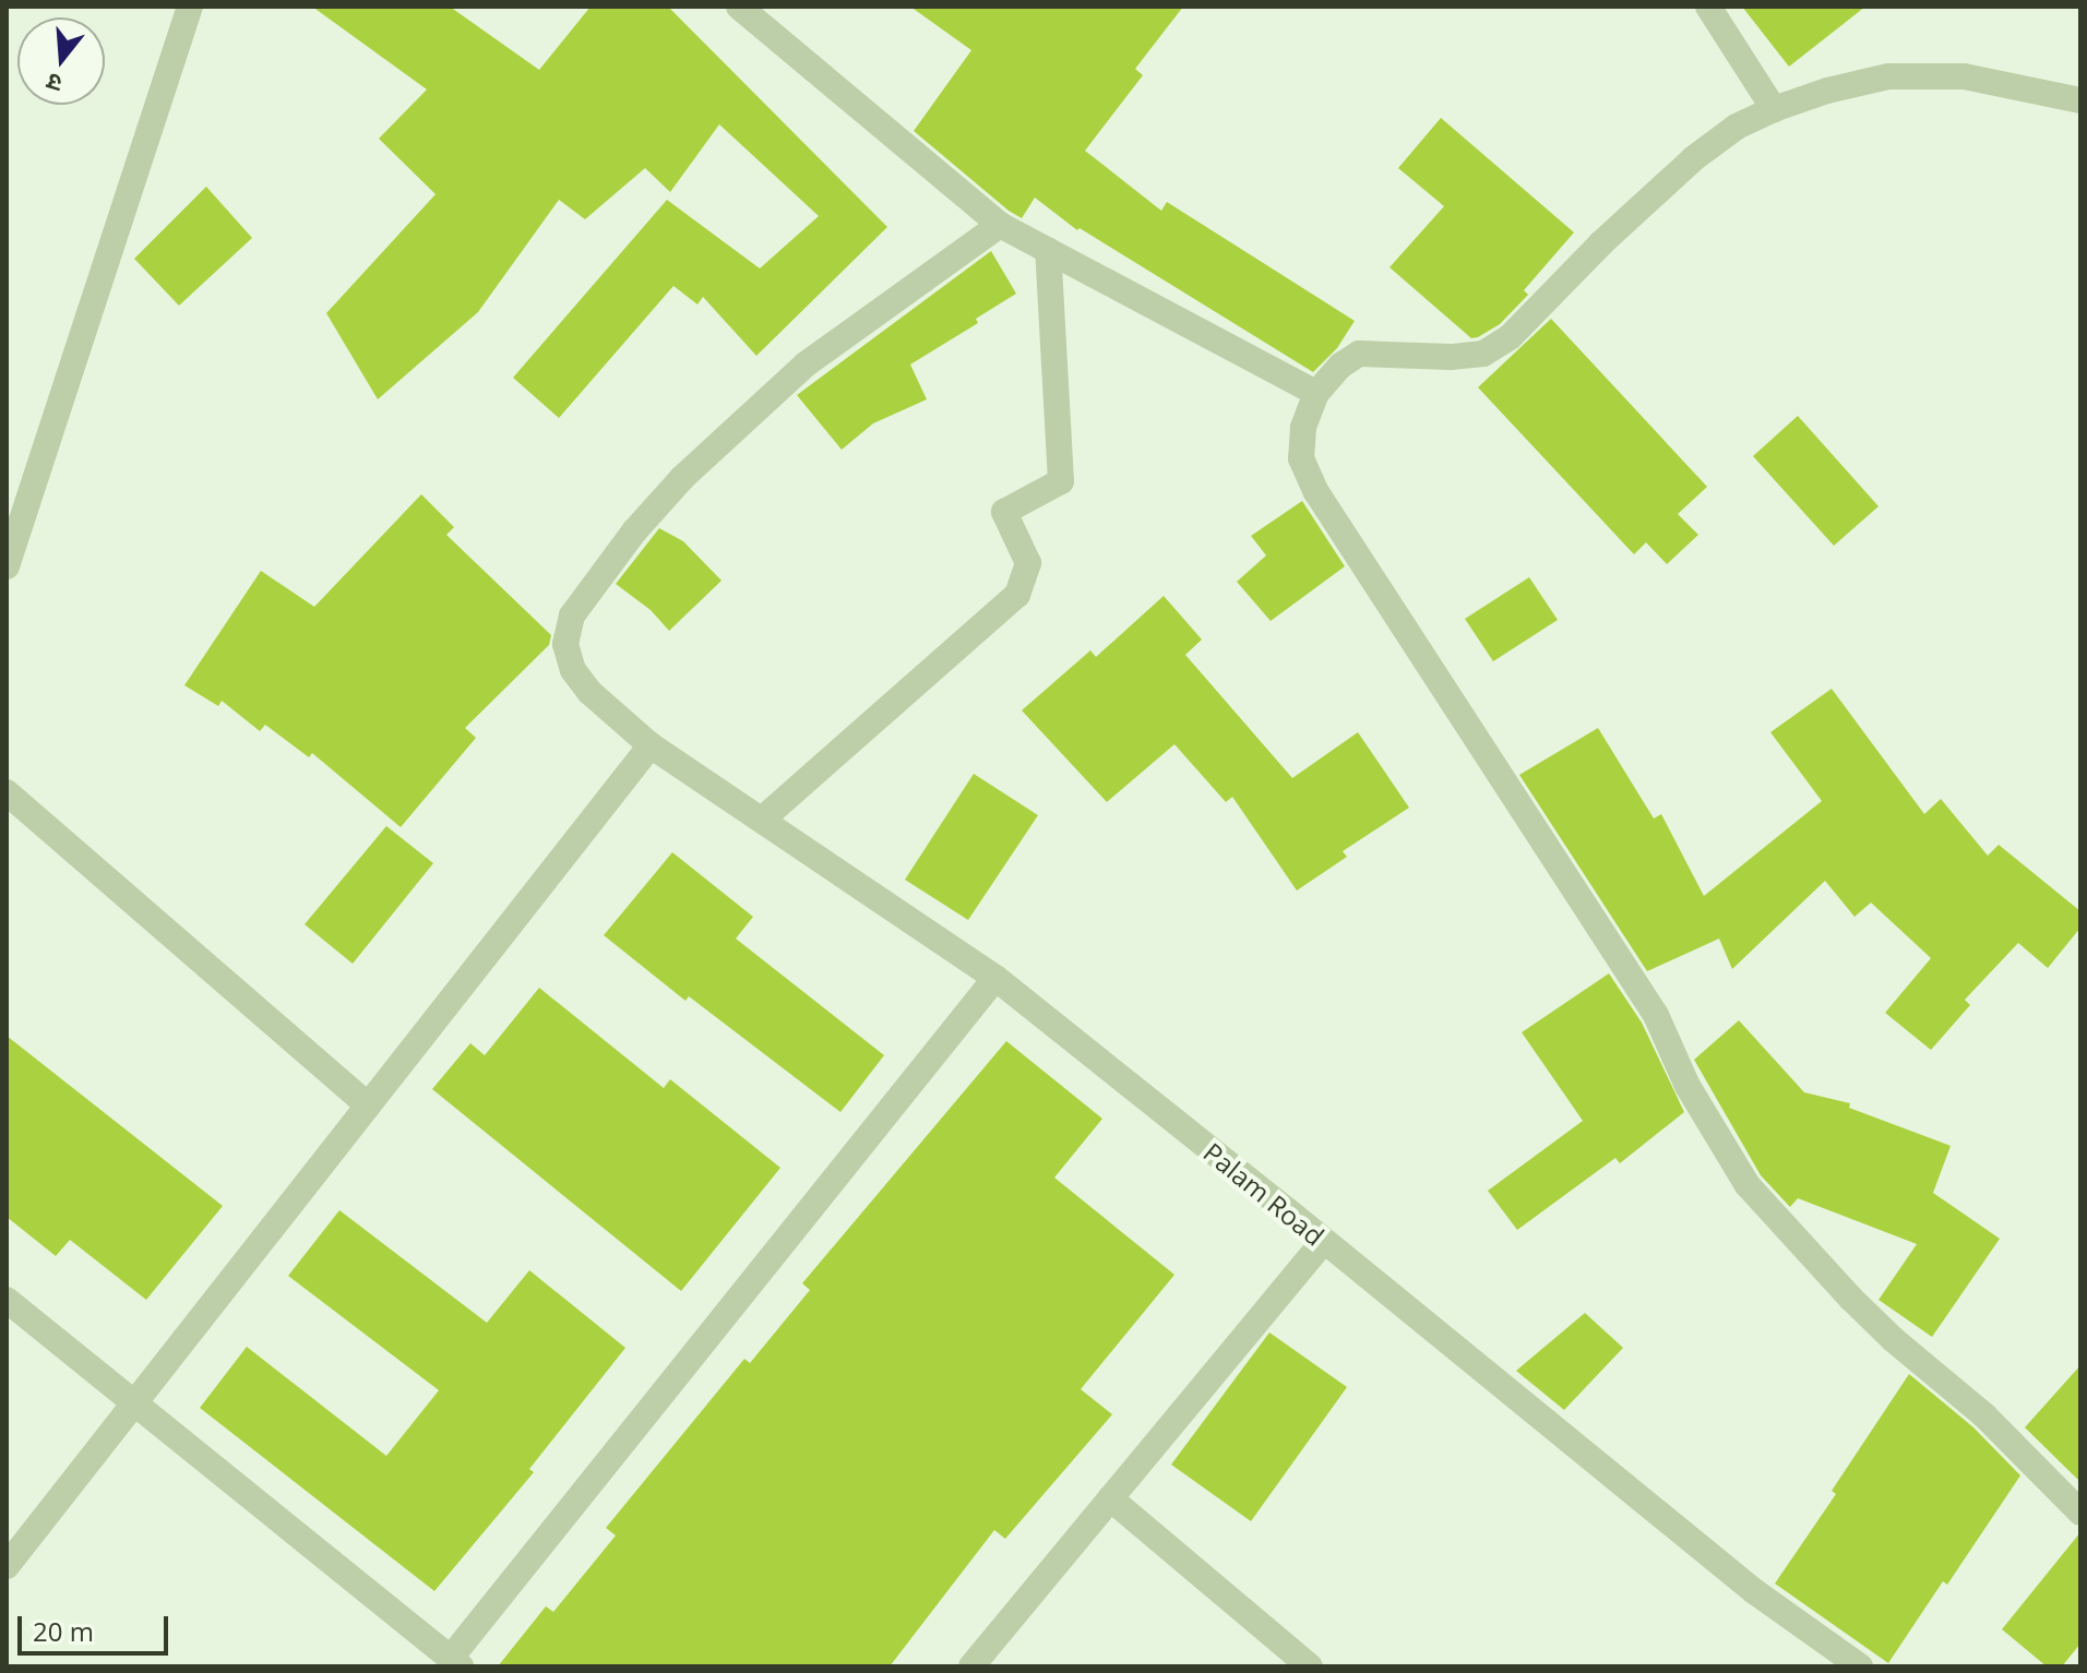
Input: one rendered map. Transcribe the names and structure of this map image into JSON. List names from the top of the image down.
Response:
{
  "streets": {
    "street": ["Palam Road"]
  },
  "scale_bar": "20 m",
  "north": "bottom"
}
